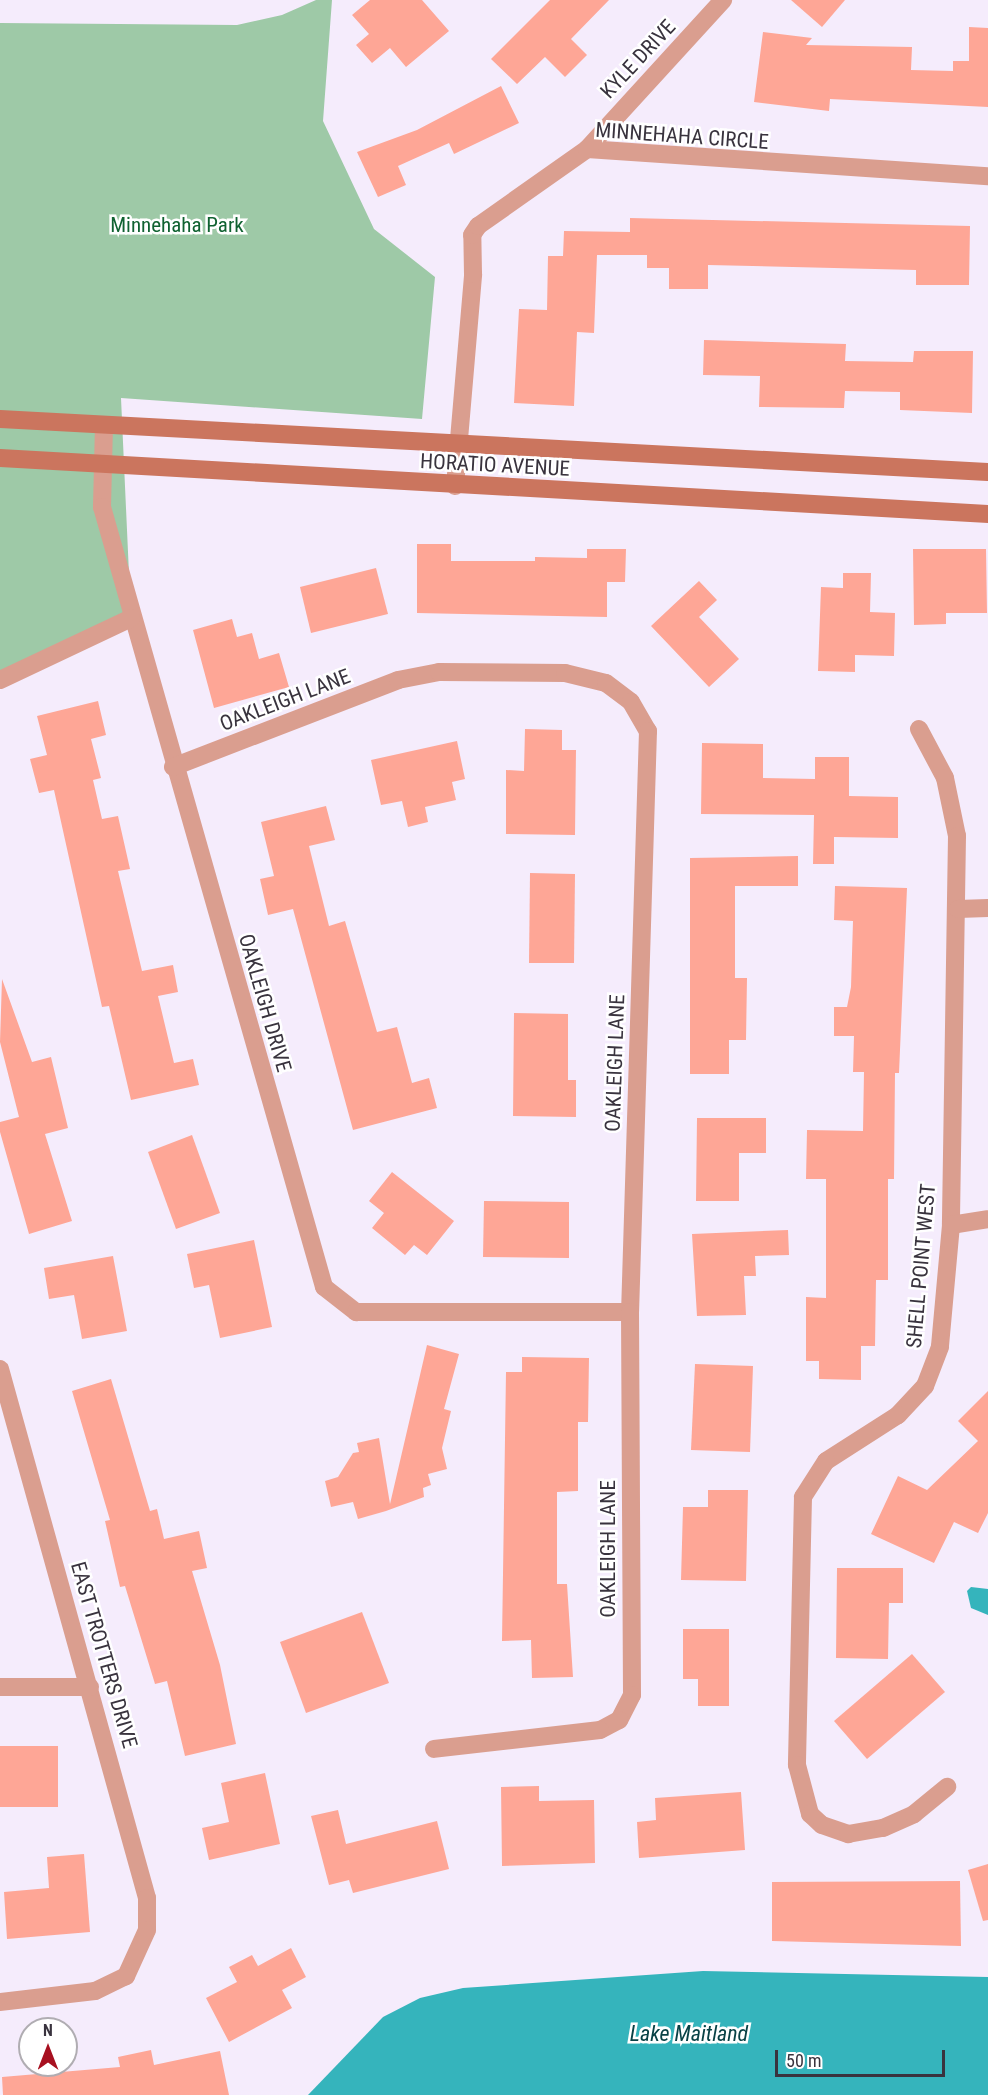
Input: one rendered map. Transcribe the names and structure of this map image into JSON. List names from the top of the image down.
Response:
{
  "streets": {
    "main road": ["HORATIO AVENUE"],
    "street": [
      "KYLE DRIVE",
      "MINNEHAHA CIRCLE",
      "OAKLEIGH LANE",
      "OAKLEIGH DRIVE",
      "SHELL POINT WEST",
      "EAST TROTTERS DRIVE"
    ]
  },
  "crossings": [
    ["KYLE DRIVE", "MINNEHAHA CIRCLE"],
    ["MINNEHAHA CIRCLE", "HORATIO AVENUE"],
    ["HORATIO AVENUE", "OAKLEIGH DRIVE"],
    ["OAKLEIGH LANE", "OAKLEIGH DRIVE"]
  ],
  "water": ["Lake Maitland"],
  "parks": ["Minnehaha Park"],
  "scale_bar": "50 m",
  "north": "top"
}
